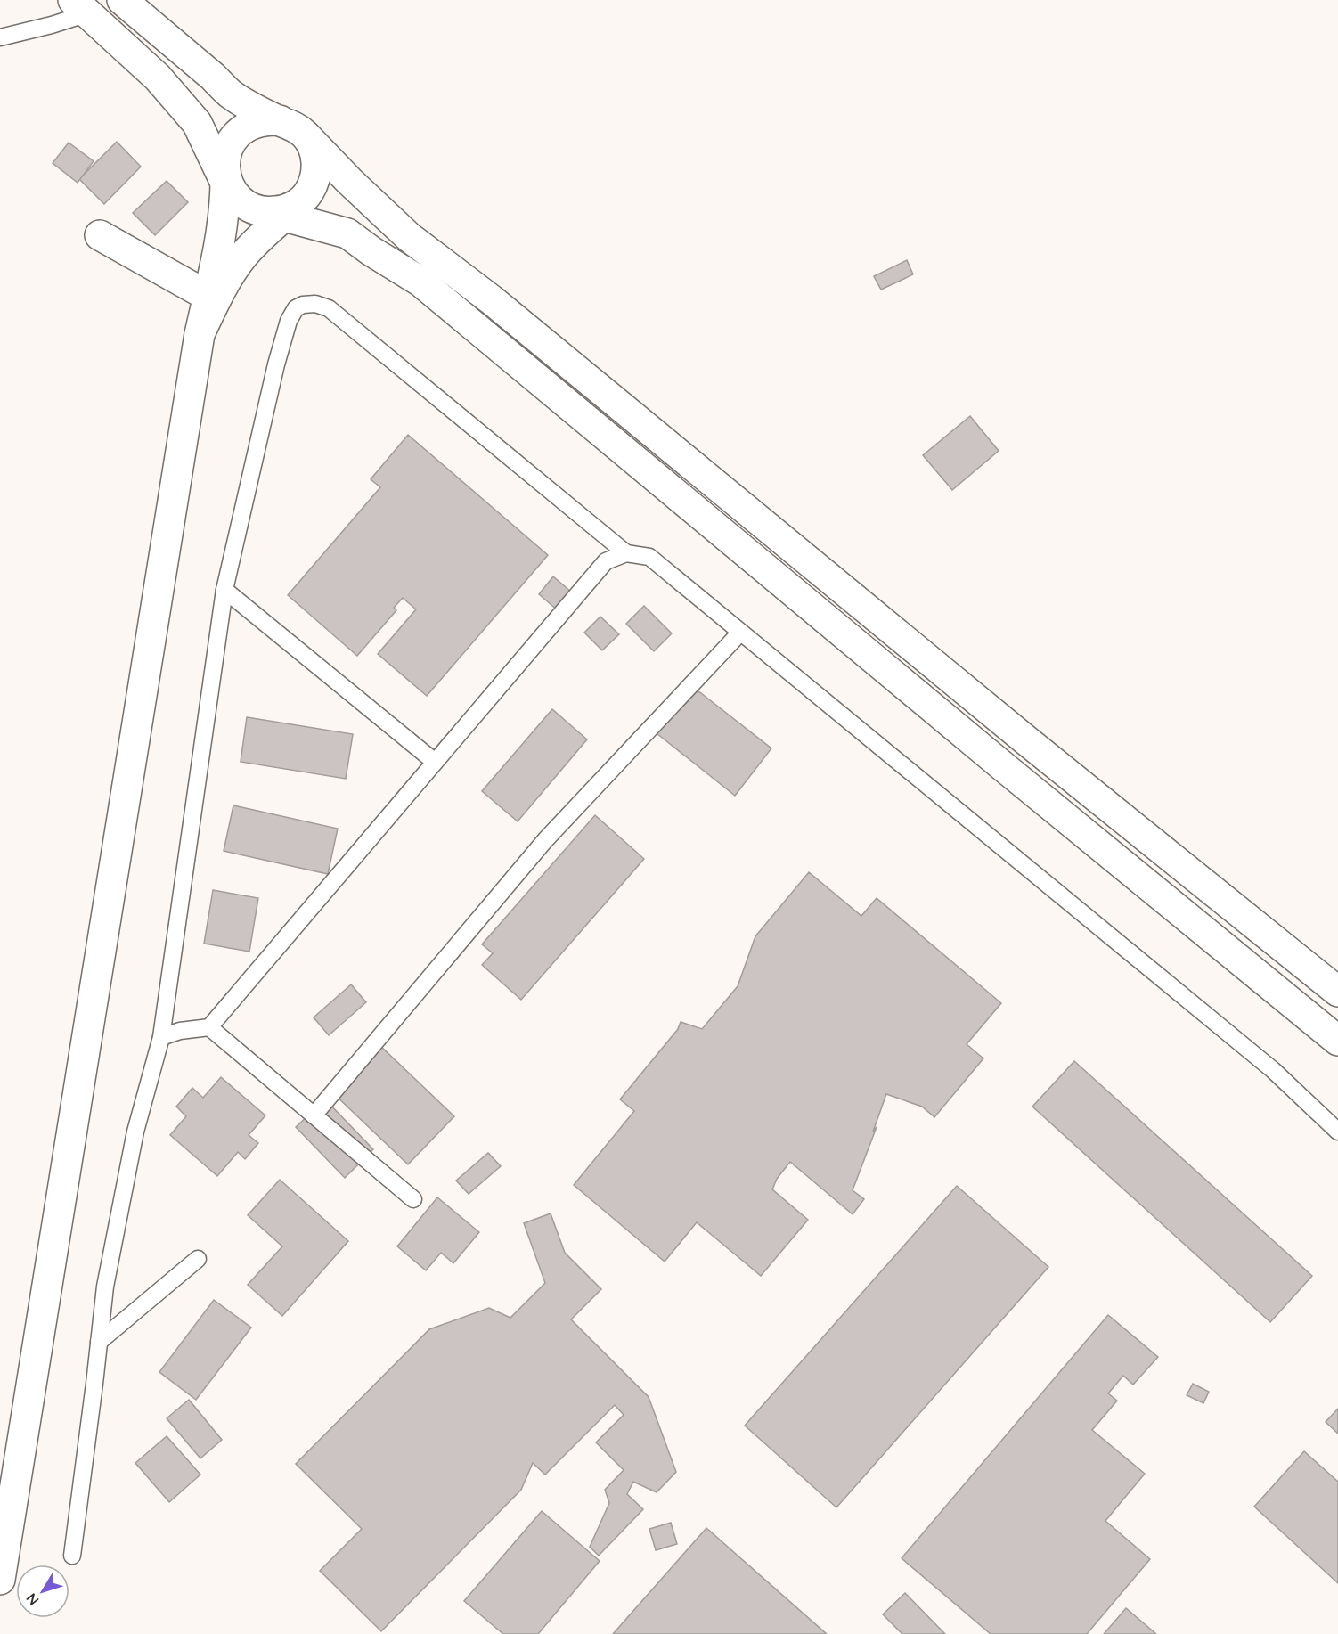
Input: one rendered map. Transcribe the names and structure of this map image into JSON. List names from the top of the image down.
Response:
{
  "north": "bottom left"
}
